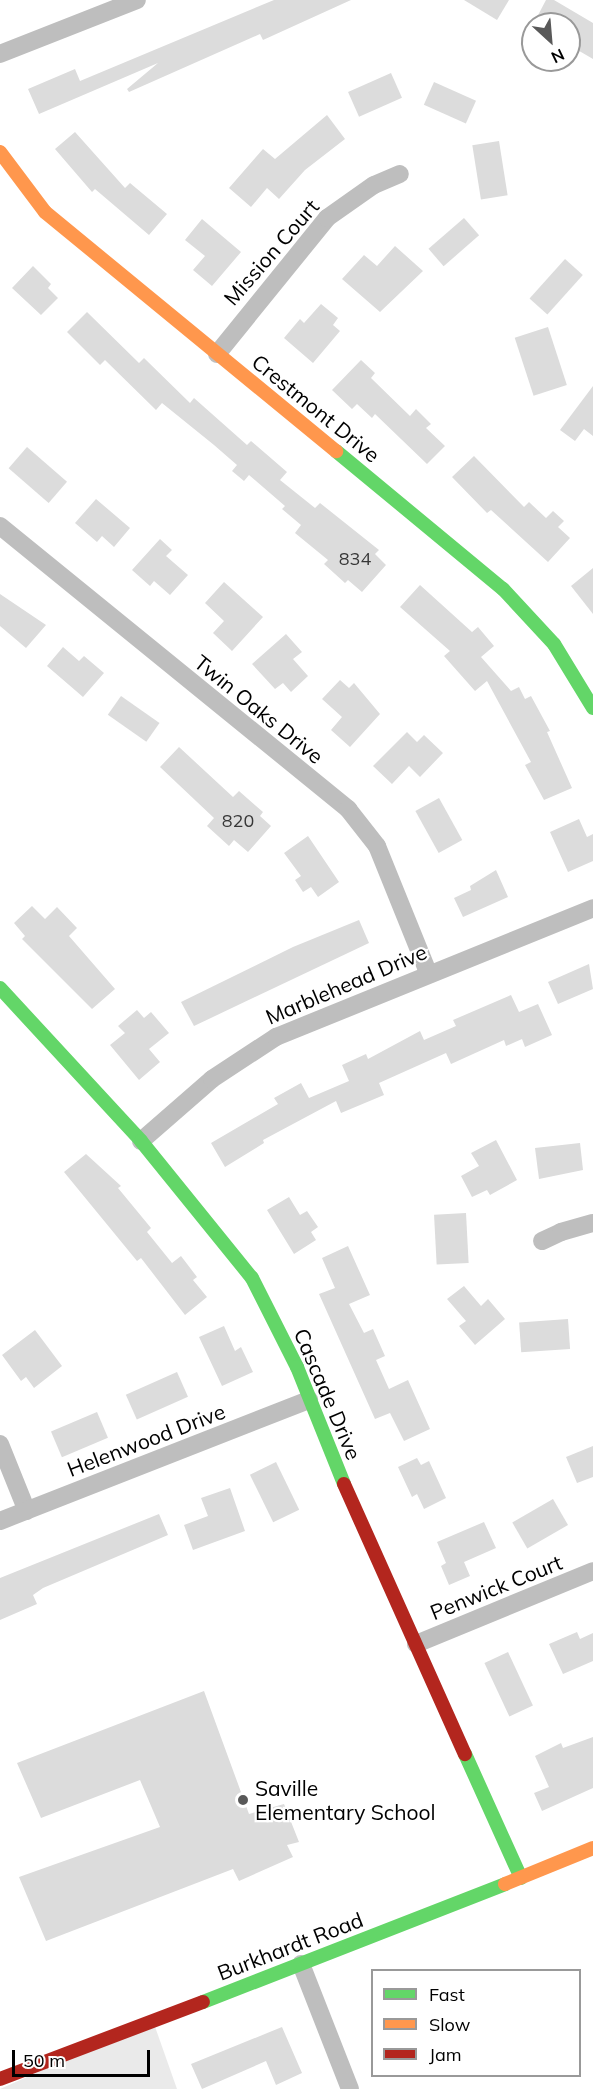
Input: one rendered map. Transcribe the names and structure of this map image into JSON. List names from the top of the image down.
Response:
{
  "streets": {
    "street": [
      "Mission Court",
      "Crestmont Drive",
      "Twin Oaks Drive",
      "Marblehead Drive",
      "Cascade Drive",
      "Helenwood Drive",
      "Penwick Court",
      "Burkhardt Road"
    ]
  },
  "crossings": [
    ["Mission Court", "Crestmont Drive"],
    ["Twin Oaks Drive", "Marblehead Drive"],
    ["Marblehead Drive", "Cascade Drive"],
    ["Cascade Drive", "Helenwood Drive"],
    ["Cascade Drive", "Penwick Court"],
    ["Cascade Drive", "Burkhardt Road"]
  ],
  "places": ["Saville Elementary School"],
  "house_numbers": ["834", "820"],
  "legend": ["Fast", "Slow", "Jam"],
  "scale_bar": "50 m",
  "north": "bottom right"
}
